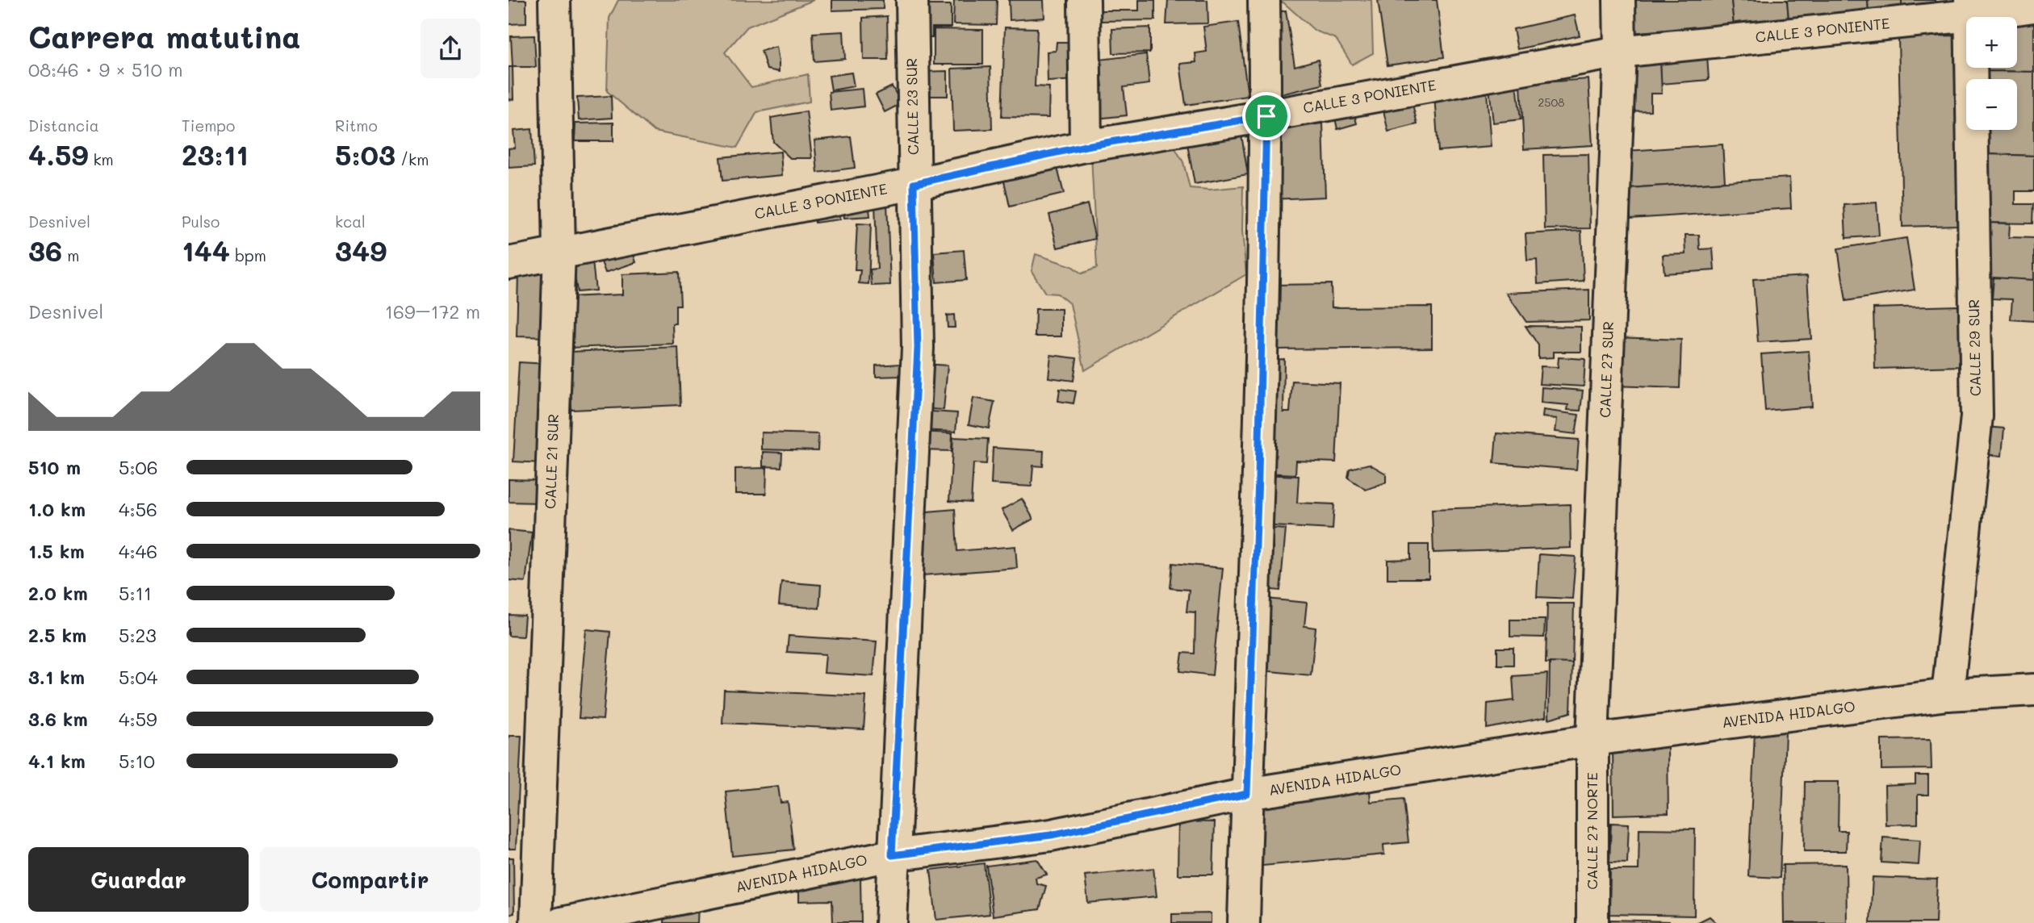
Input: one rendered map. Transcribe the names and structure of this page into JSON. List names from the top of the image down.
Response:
{
  "streets": {
    "street": [
      "CALLE 3 PONIENTE",
      "CALLE 23 SUR",
      "CALLE 29 SUR",
      "CALLE 27 SUR",
      "CALLE 21 SUR",
      "AVENIDA HIDALGO",
      "CALLE 27 NORTE"
    ]
  },
  "crossings": [
    ["CALLE 3 PONIENTE", "CALLE 23 SUR"],
    ["CALLE 3 PONIENTE", "CALLE 29 SUR"],
    ["CALLE 3 PONIENTE", "CALLE 27 SUR"],
    ["CALLE 3 PONIENTE", "CALLE 21 SUR"],
    ["CALLE 23 SUR", "AVENIDA HIDALGO"],
    ["CALLE 29 SUR", "AVENIDA HIDALGO"],
    ["CALLE 27 SUR", "AVENIDA HIDALGO"],
    ["CALLE 27 SUR", "CALLE 27 NORTE"],
    ["AVENIDA HIDALGO", "CALLE 27 NORTE"]
  ],
  "house_numbers": ["2508"],
  "page": {
    "heading": ["Carrera matutina", "08:46 · 9 × 510 m"],
    "map_buttons": ["+", "−"],
    "stats": [
      ["Distancia", "4.59 km"],
      ["Tiempo", "23:11"],
      ["Ritmo", "5:03 /km"],
      ["Desnivel", "36 m"],
      ["Pulso", "144 bpm"],
      ["kcal", "349"]
    ],
    "chart": ["Desnivel", "169–172 m"],
    "list": [
      {
        "name": "510 m",
        "note": "5:06"
      },
      {
        "name": "1.0 km",
        "note": "4:56"
      },
      {
        "name": "1.5 km",
        "note": "4:46"
      },
      {
        "name": "2.0 km",
        "note": "5:11"
      },
      {
        "name": "2.5 km",
        "note": "5:23"
      },
      {
        "name": "3.1 km",
        "note": "5:04"
      },
      {
        "name": "3.6 km",
        "note": "4:59"
      },
      {
        "name": "4.1 km",
        "note": "5:10"
      }
    ],
    "buttons": ["Guardar", "Compartir"]
  }
}
